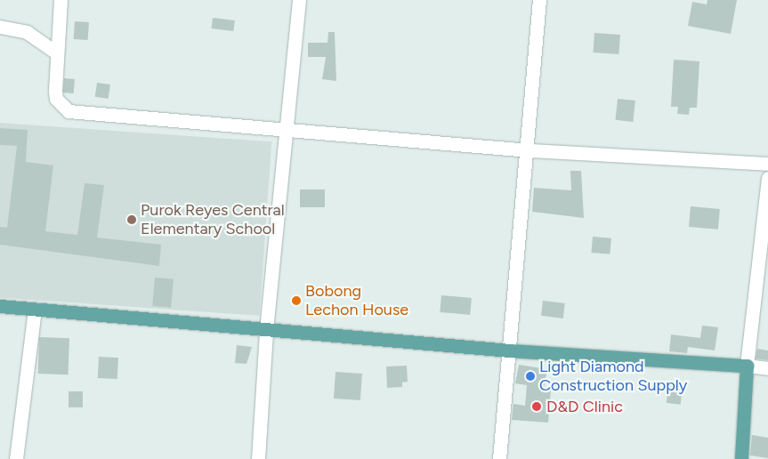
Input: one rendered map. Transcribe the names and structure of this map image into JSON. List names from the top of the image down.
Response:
{
  "places": [
    "Purok Reyes Central Elementary School",
    "Bobong Lechon House",
    "Light Diamond Construction Supply",
    "D&D Clinic"
  ]
}
